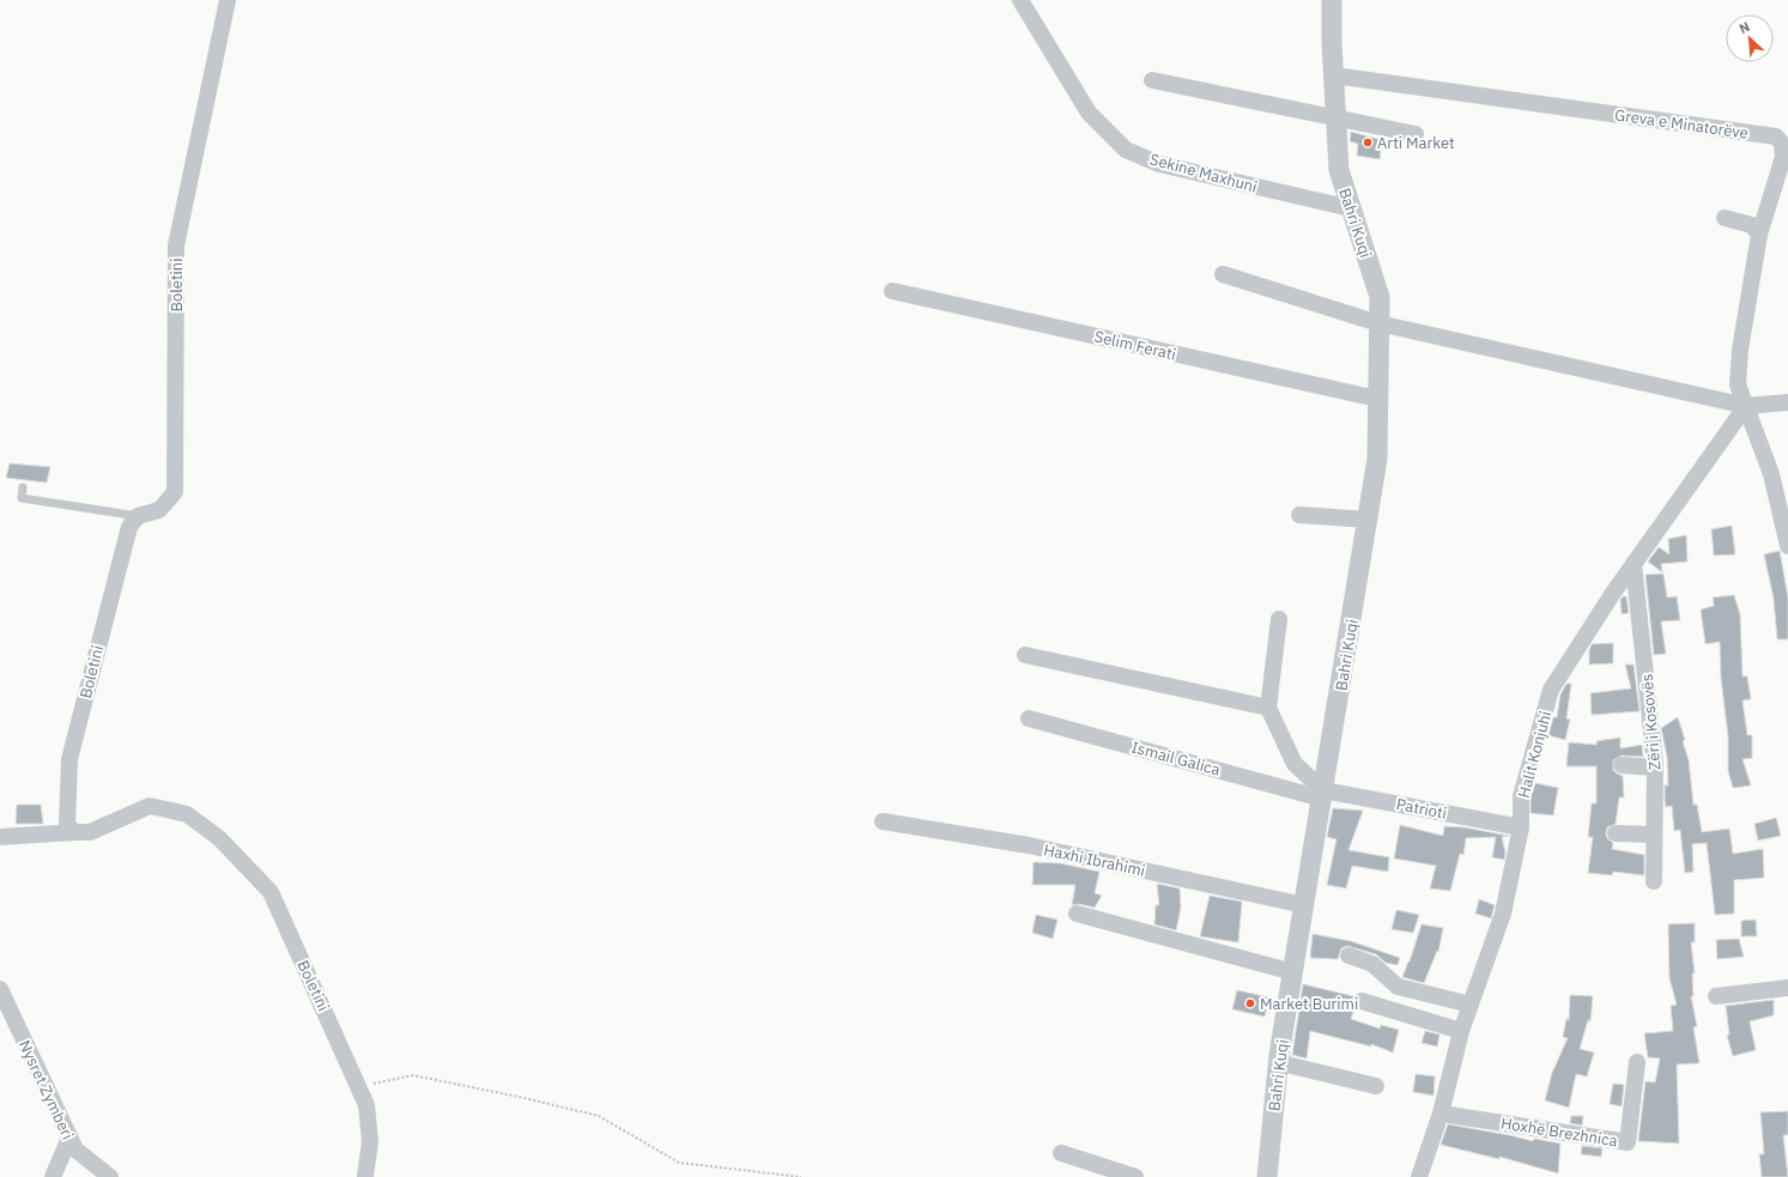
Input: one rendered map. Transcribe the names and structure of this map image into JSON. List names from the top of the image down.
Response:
{
  "streets": {
    "street": [
      "Greva e Minatorëve",
      "Sekine Maxhuni",
      "Bahri Kuqi",
      "Boletini",
      "Selim Ferati",
      "Zëri i Kosovës",
      "Halit Konjuhi",
      "Ismail Galica",
      "Patrioti",
      "Haxhi Ibrahimi",
      "Nysret Zymberi",
      "Hoxhë Brezhnica"
    ]
  },
  "crossings": [
    ["Greva e Minatorëve", "Bahri Kuqi"],
    ["Greva e Minatorëve", "Halit Konjuhi"],
    ["Sekine Maxhuni", "Bahri Kuqi"],
    ["Bahri Kuqi", "Selim Ferati"],
    ["Bahri Kuqi", "Ismail Galica"],
    ["Bahri Kuqi", "Patrioti"],
    ["Bahri Kuqi", "Haxhi Ibrahimi"],
    ["Zëri i Kosovës", "Halit Konjuhi"],
    ["Halit Konjuhi", "Patrioti"],
    ["Halit Konjuhi", "Hoxhë Brezhnica"],
    ["Ismail Galica", "Patrioti"]
  ],
  "places": ["Arti Market", "Market Burimi"],
  "north": "top left"
}
